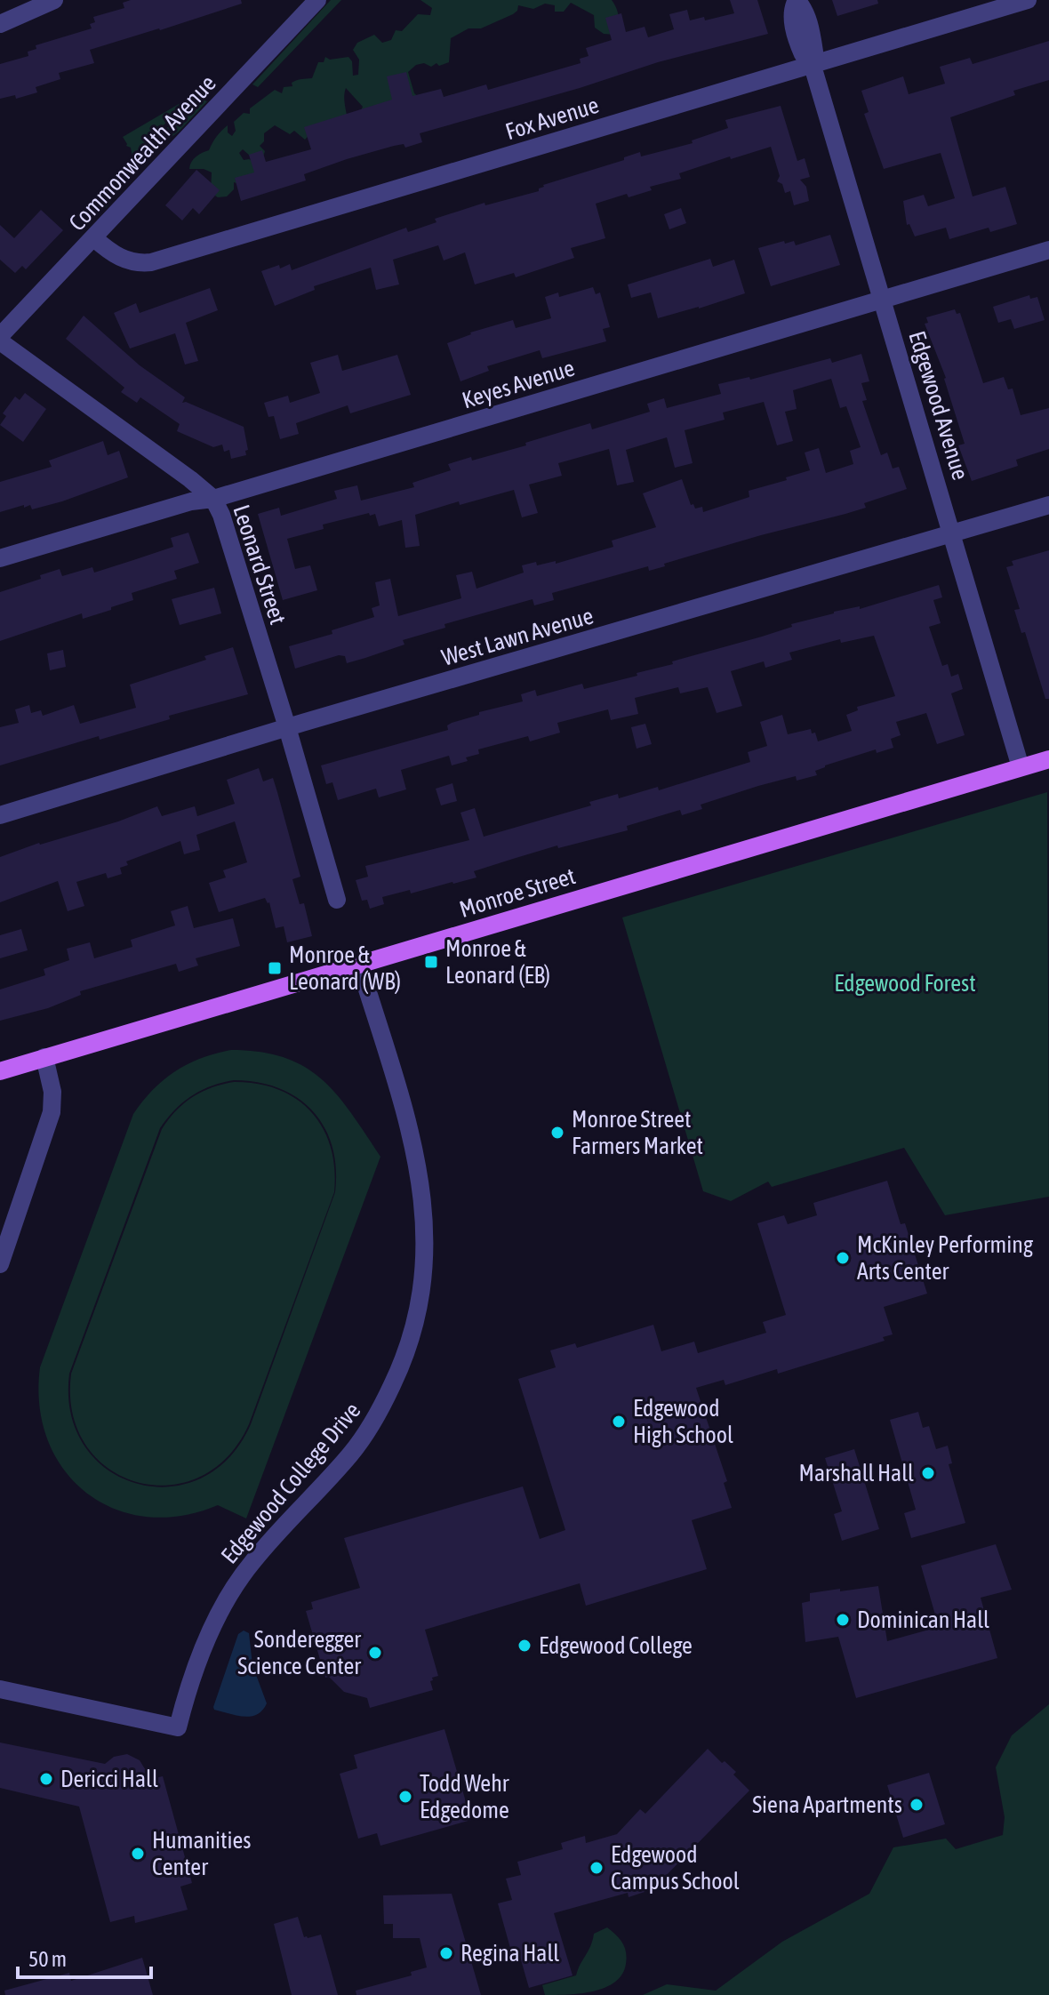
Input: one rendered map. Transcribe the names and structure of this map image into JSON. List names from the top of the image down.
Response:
{
  "streets": {
    "main road": ["Monroe Street"],
    "street": [
      "Fox Avenue",
      "Commonwealth Avenue",
      "Keyes Avenue",
      "Edgewood Avenue",
      "Leonard Street",
      "West Lawn Avenue",
      "Edgewood College Drive"
    ]
  },
  "crossings": [
    ["Fox Avenue", "Commonwealth Avenue"],
    ["Fox Avenue", "Edgewood Avenue"],
    ["Keyes Avenue", "Edgewood Avenue"],
    ["Keyes Avenue", "Leonard Street"],
    ["Edgewood Avenue", "West Lawn Avenue"],
    ["Edgewood Avenue", "Monroe Street"],
    ["Leonard Street", "West Lawn Avenue"],
    ["Monroe Street", "Edgewood College Drive"]
  ],
  "parks": ["Edgewood Forest"],
  "places": {
    "transit": ["Monroe & Leonard (EB)", "Monroe & Leonard (WB)"],
    "other": [
      "Monroe Street Farmers Market",
      "McKinley Performing Arts Center",
      "Edgewood High School",
      "Marshall Hall",
      "Dominican Hall",
      "Edgewood College",
      "Sonderegger Science Center",
      "Dericci Hall",
      "Todd Wehr Edgedome",
      "Siena Apartments",
      "Humanities Center",
      "Edgewood Campus School",
      "Regina Hall"
    ]
  },
  "scale_bar": "50 m"
}
